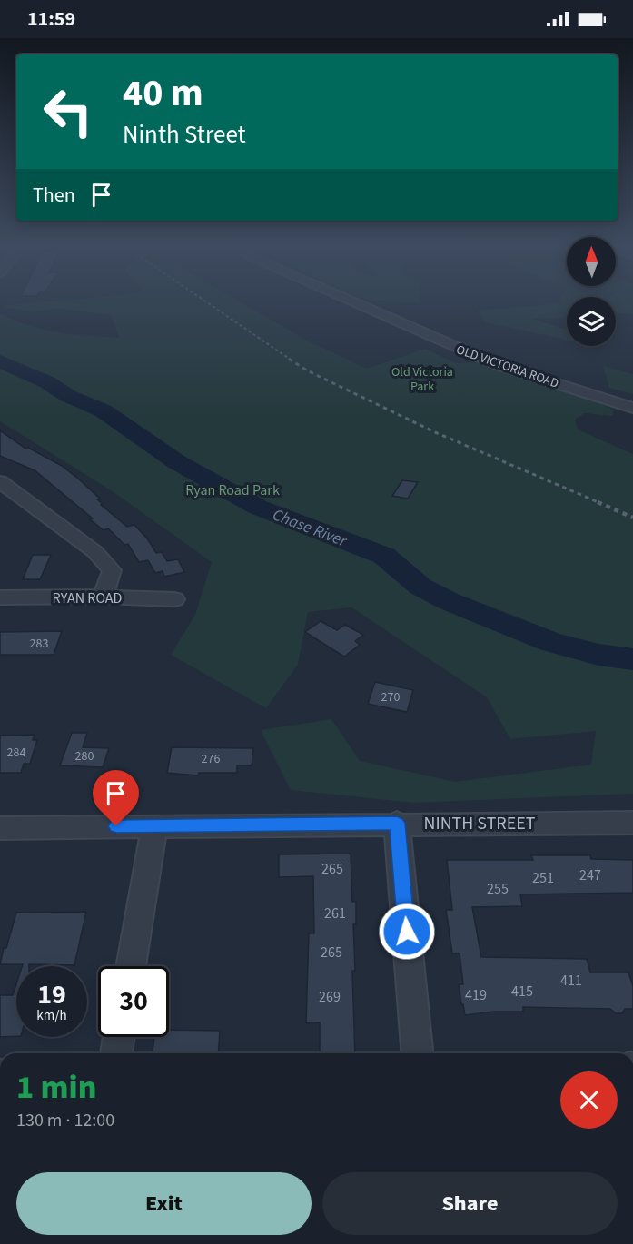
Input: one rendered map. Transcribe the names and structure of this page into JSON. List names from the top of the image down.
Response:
{
  "streets": {
    "street": ["OLD VICTORIA ROAD", "RYAN ROAD", "NINTH STREET"]
  },
  "water": ["Chase River"],
  "parks": ["Old Victoria Park", "Ryan Road Park"],
  "house_numbers": [
    "283",
    "270",
    "284",
    "280",
    "276",
    "265",
    "247",
    "251",
    "255",
    "261",
    "265",
    "411",
    "415",
    "419",
    "269"
  ],
  "north": "top",
  "page": {
    "status": "11:59",
    "turn": ["40 m", "Ninth Street"],
    "then": "Then",
    "speed": "19 km/h",
    "limit": "30",
    "heading": ["1 min", "130 m · 12:00"],
    "buttons": ["Exit", "Share"]
  }
}
